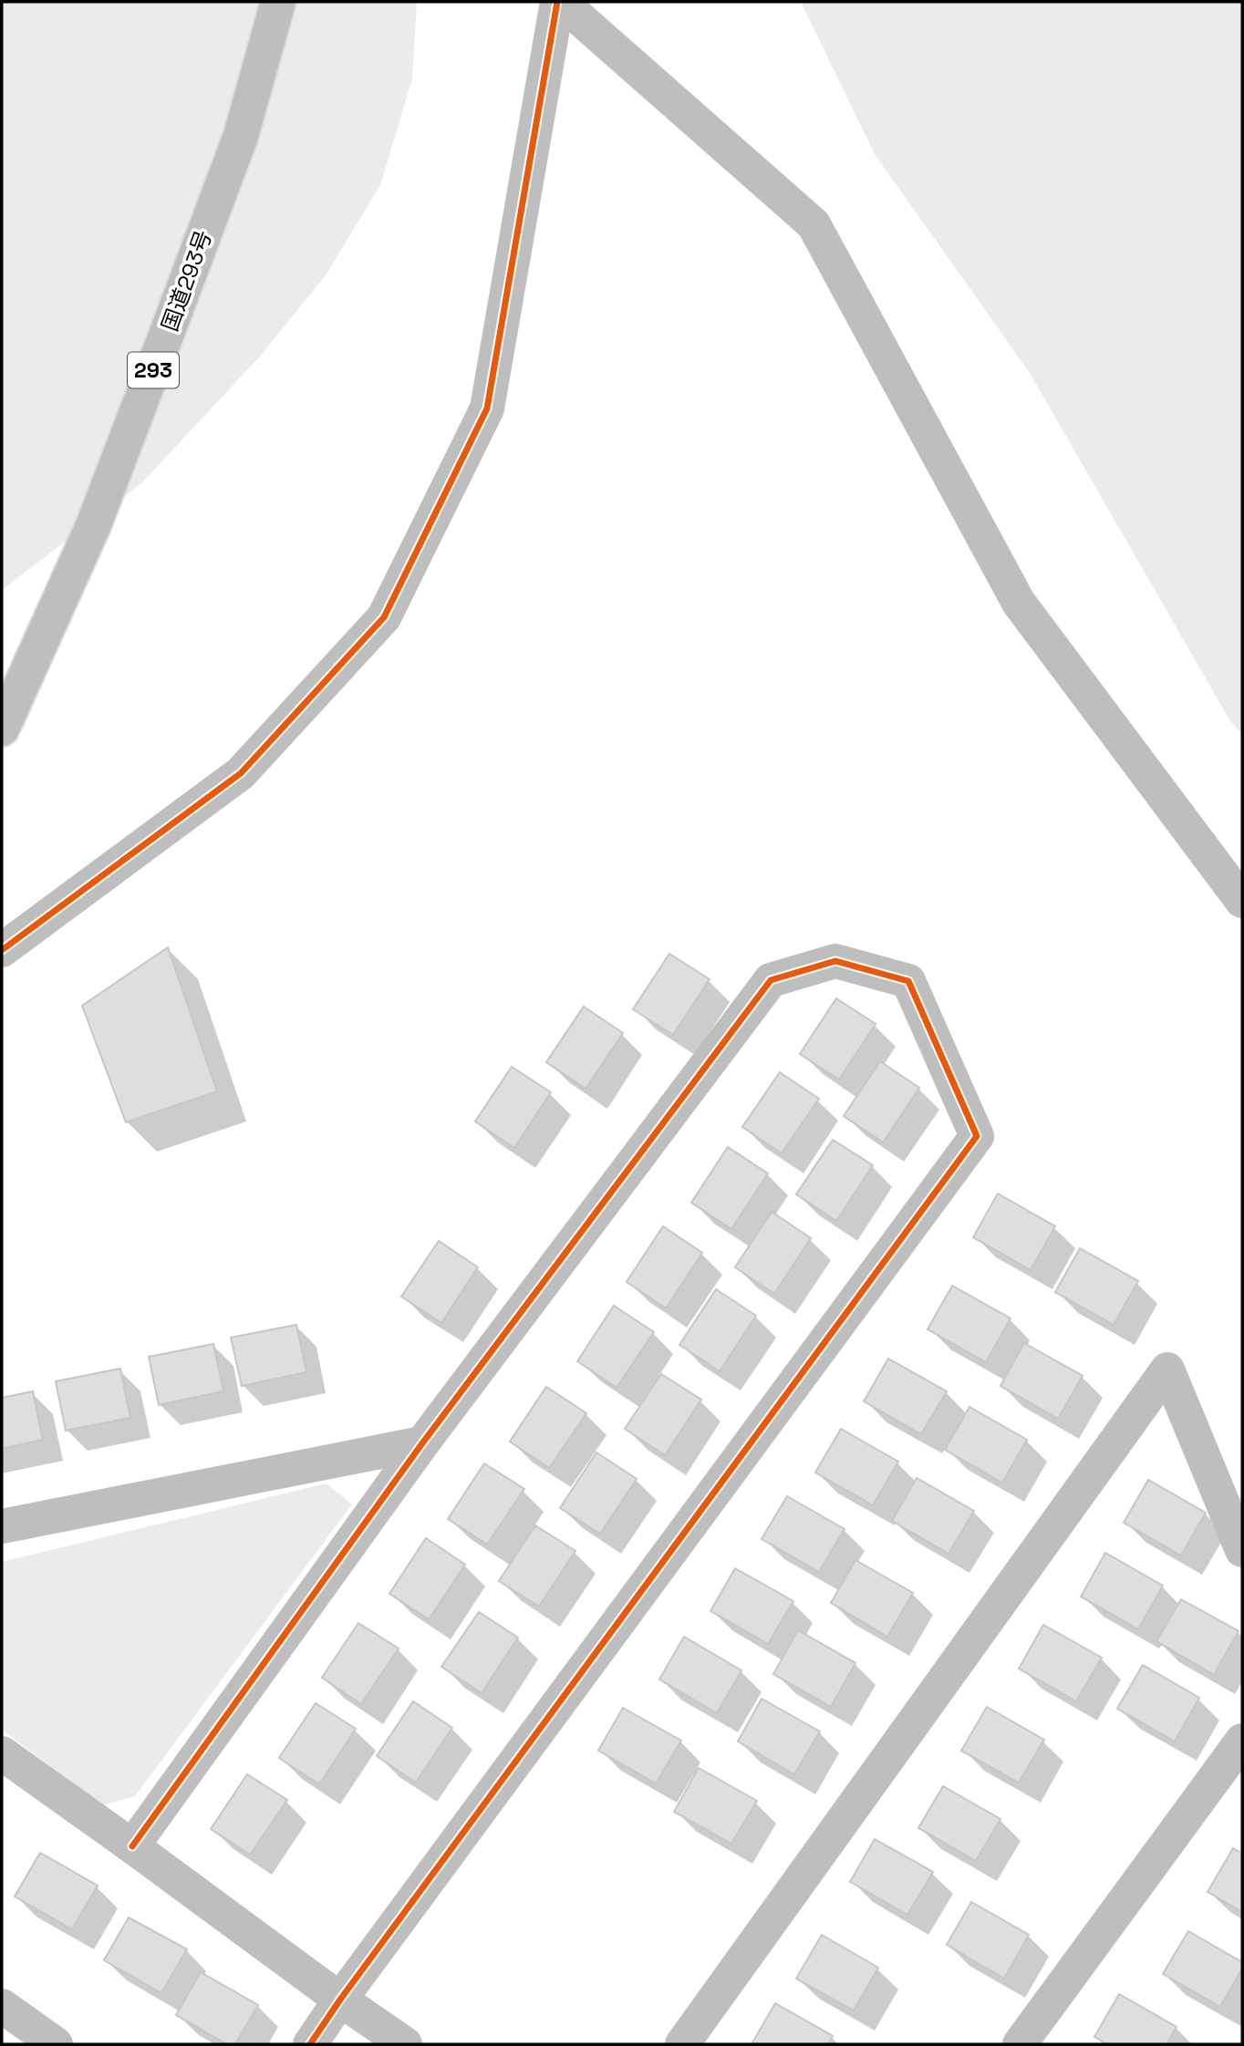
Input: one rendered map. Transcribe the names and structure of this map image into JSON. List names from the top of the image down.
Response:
{
  "streets": {
    "main road": ["国道293号", "293"]
  }
}
